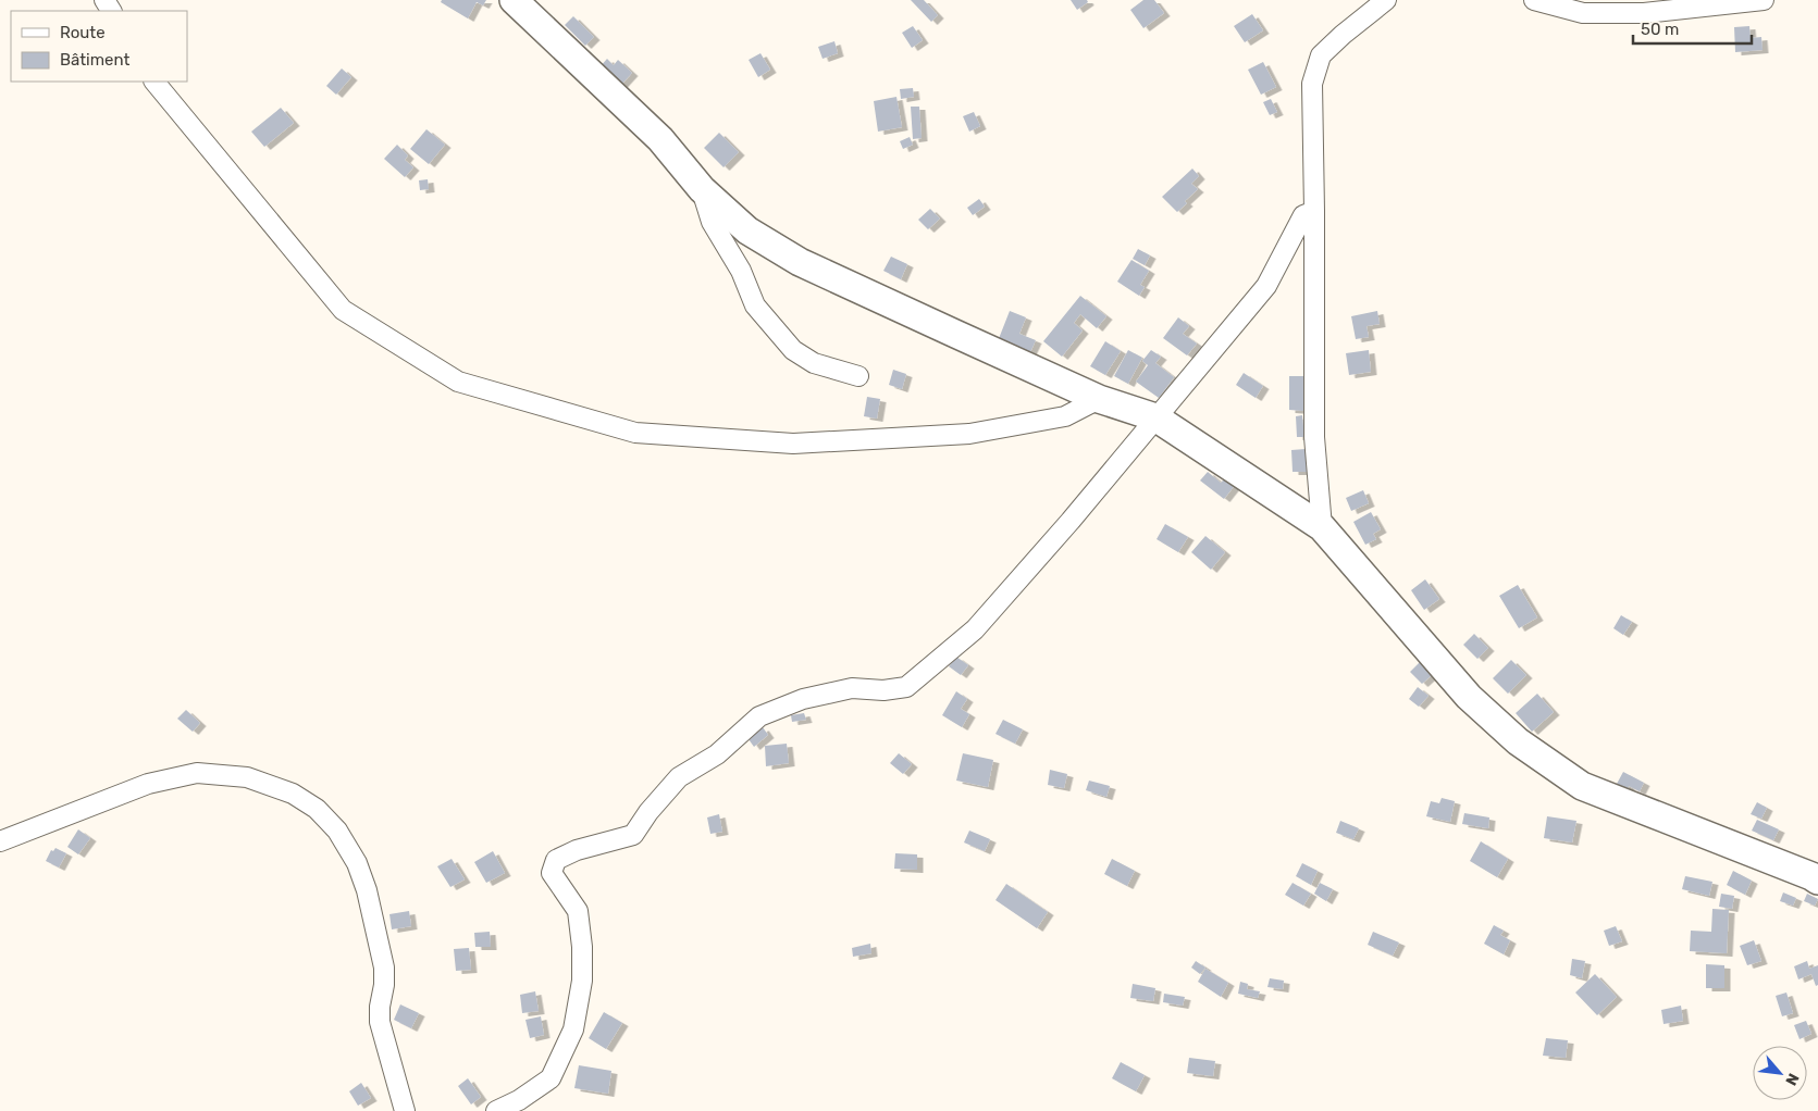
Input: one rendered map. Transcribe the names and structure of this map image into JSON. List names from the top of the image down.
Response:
{
  "legend": ["Route", "Bâtiment"],
  "scale_bar": "50 m",
  "north": "bottom right"
}
